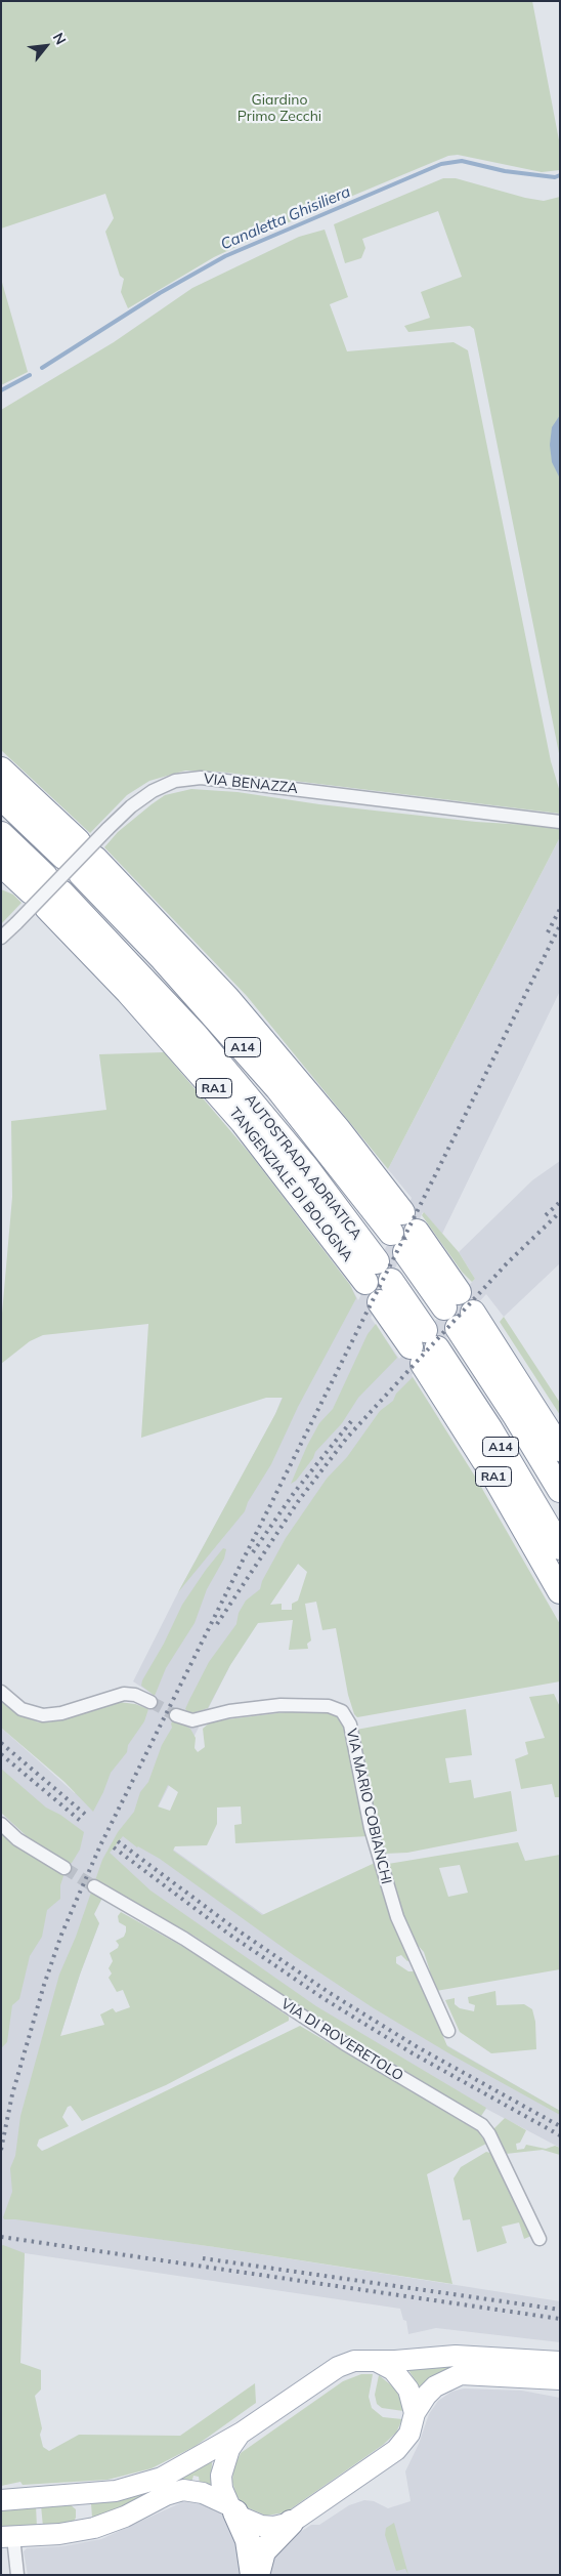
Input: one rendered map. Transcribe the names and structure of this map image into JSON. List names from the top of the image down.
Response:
{
  "streets": {
    "highway": ["A14", "RA1", "AUTOSTRADA ADRIATICA"],
    "street": ["VIA BENAZZA", "VIA MARIO COBIANCHI", "VIA DI ROVERETOLO"]
  },
  "crossings": [
    ["RA1", "AUTOSTRADA ADRIATICA"]
  ],
  "water": ["Canaletta Ghisiliera"],
  "parks": ["Giardino Primo Zecchi"],
  "north": "top right"
}
